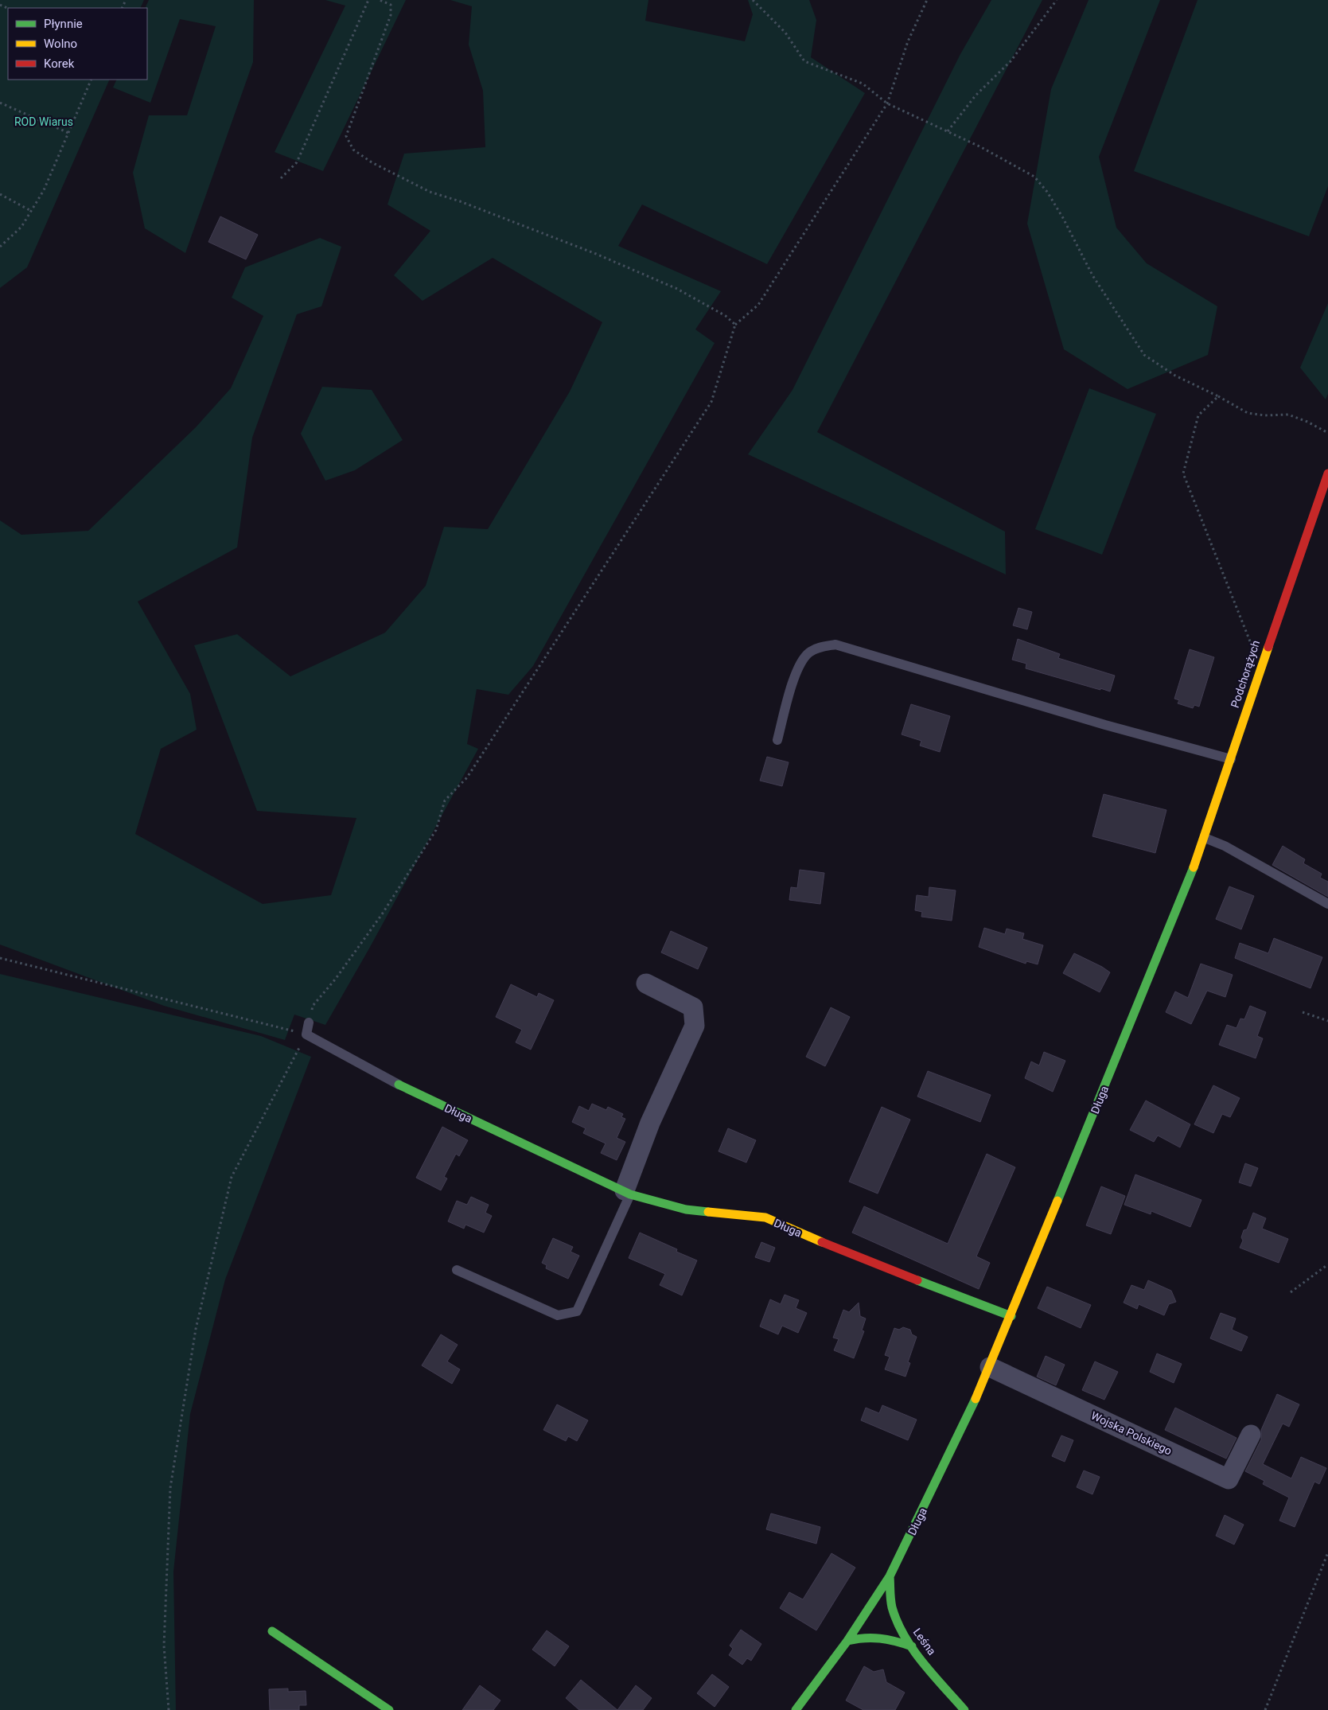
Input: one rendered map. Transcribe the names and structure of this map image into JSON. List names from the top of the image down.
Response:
{
  "streets": {
    "street": [
      "Podchorążych",
      "Długa",
      "Wojska Polskiego",
      "Leśna"
    ]
  },
  "crossings": [
    ["Podchorążych", "Długa"],
    ["Długa", "Wojska Polskiego"],
    ["Długa", "Leśna"]
  ],
  "parks": ["ROD Wiarus"],
  "legend": ["Płynnie", "Wolno", "Korek"]
}
